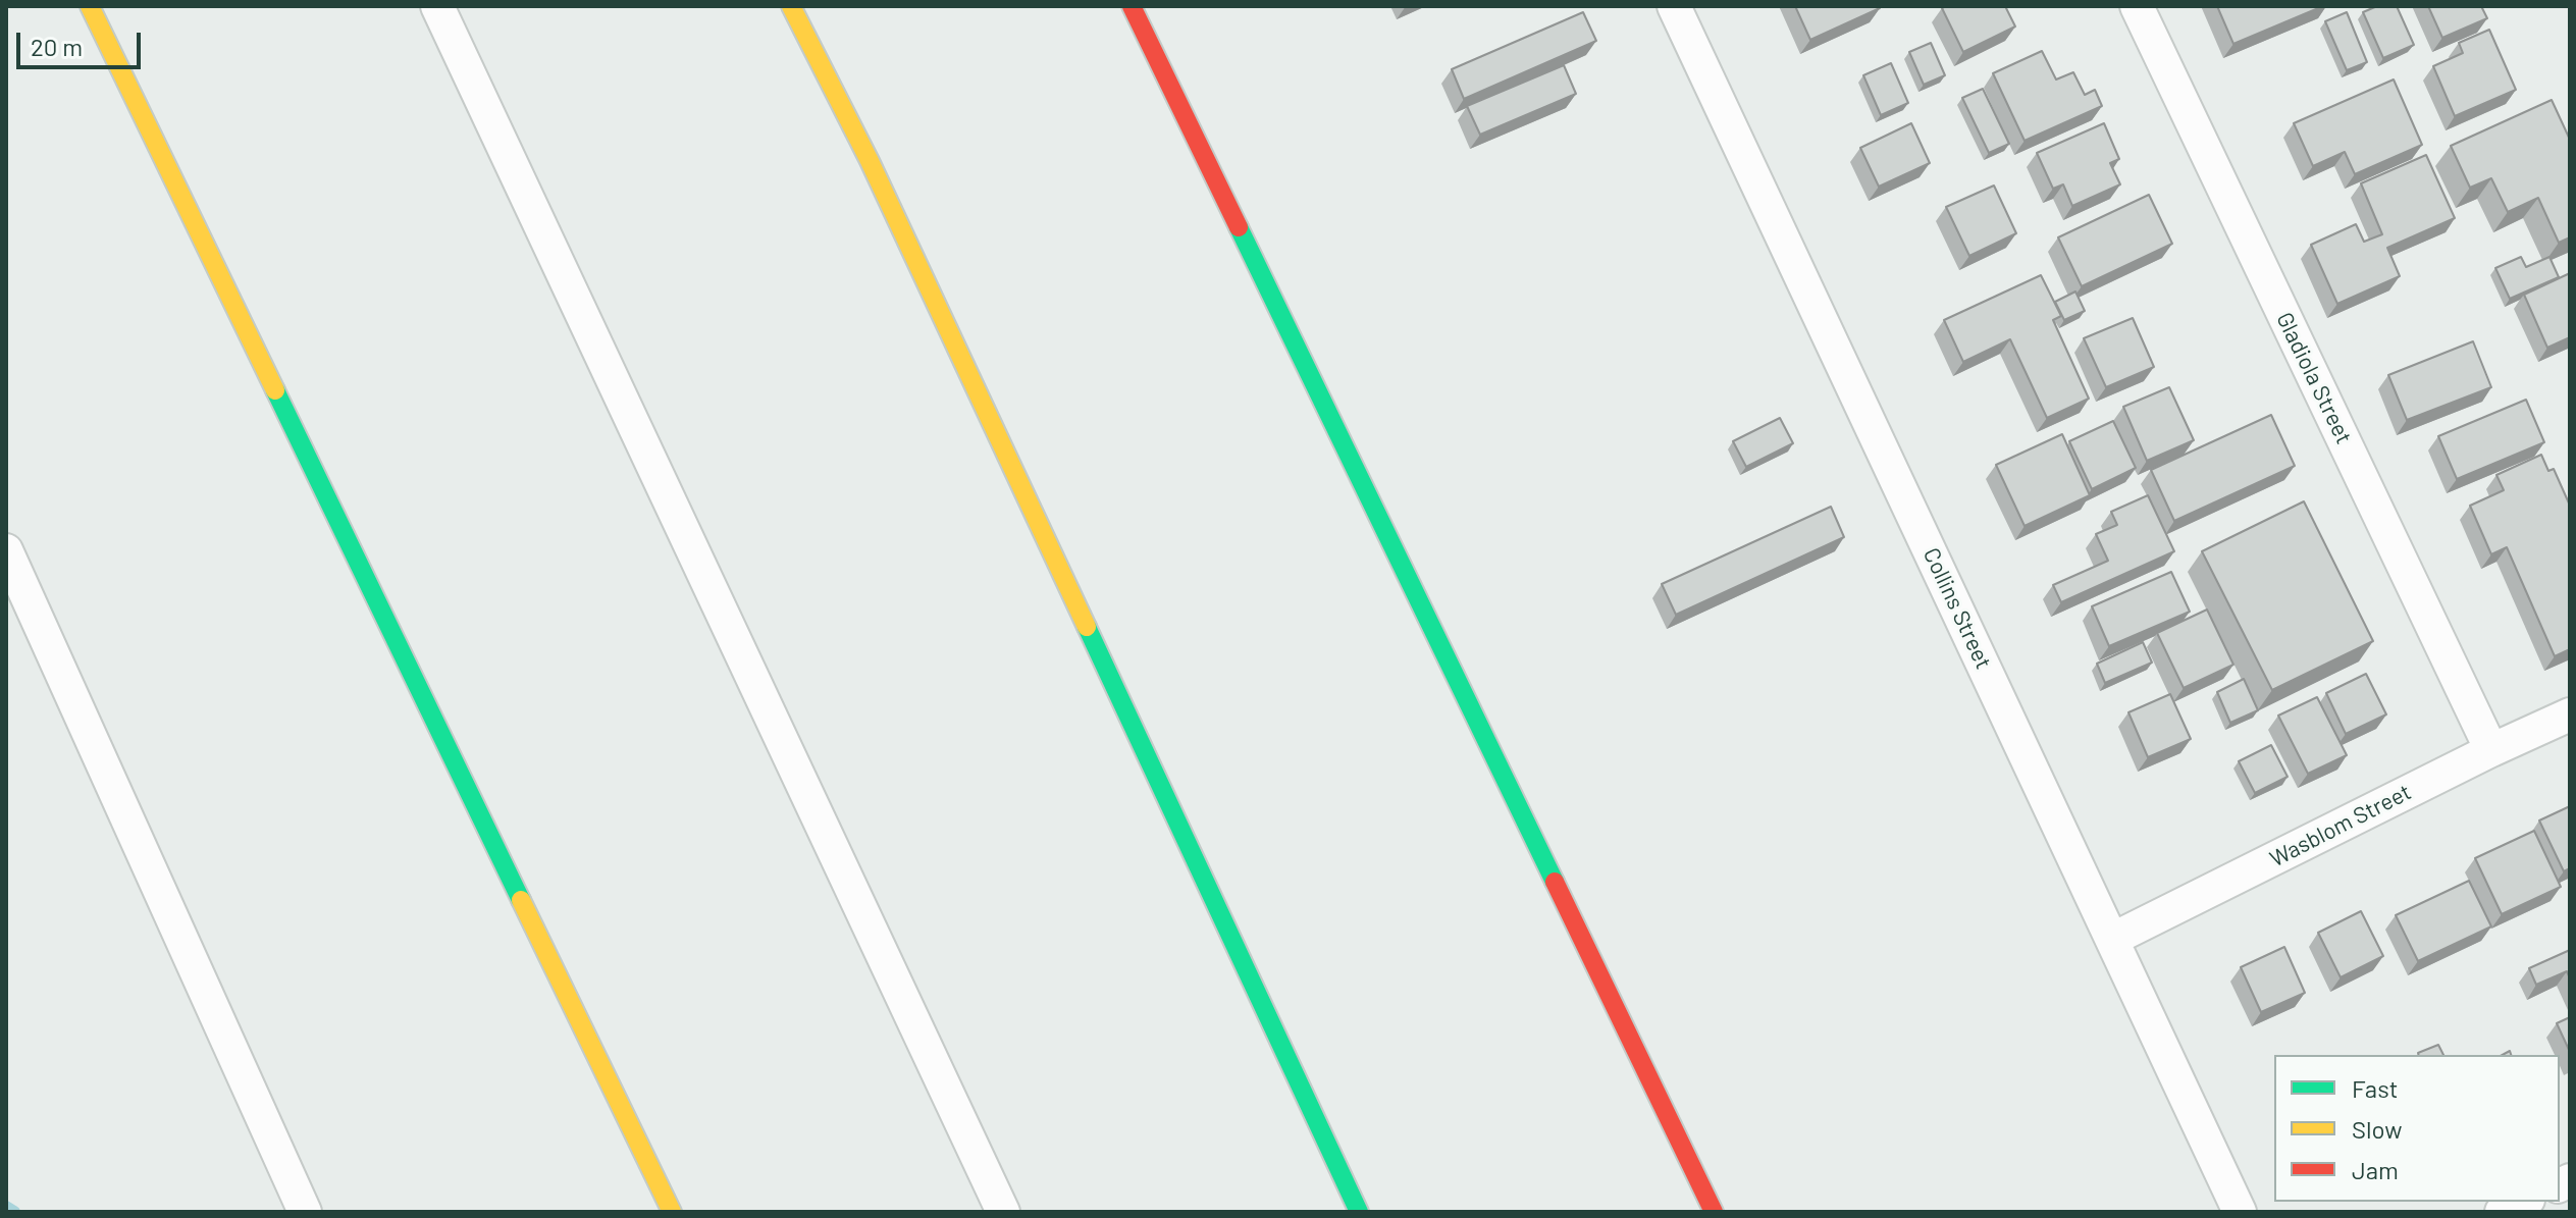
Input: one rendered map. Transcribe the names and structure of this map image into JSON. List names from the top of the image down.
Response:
{
  "streets": {
    "street": ["Gladiola Street", "Collins Street", "Wasblom Street"]
  },
  "crossings": [
    ["Gladiola Street", "Wasblom Street"],
    ["Collins Street", "Wasblom Street"]
  ],
  "legend": ["Fast", "Slow", "Jam"],
  "scale_bar": "20 m"
}
